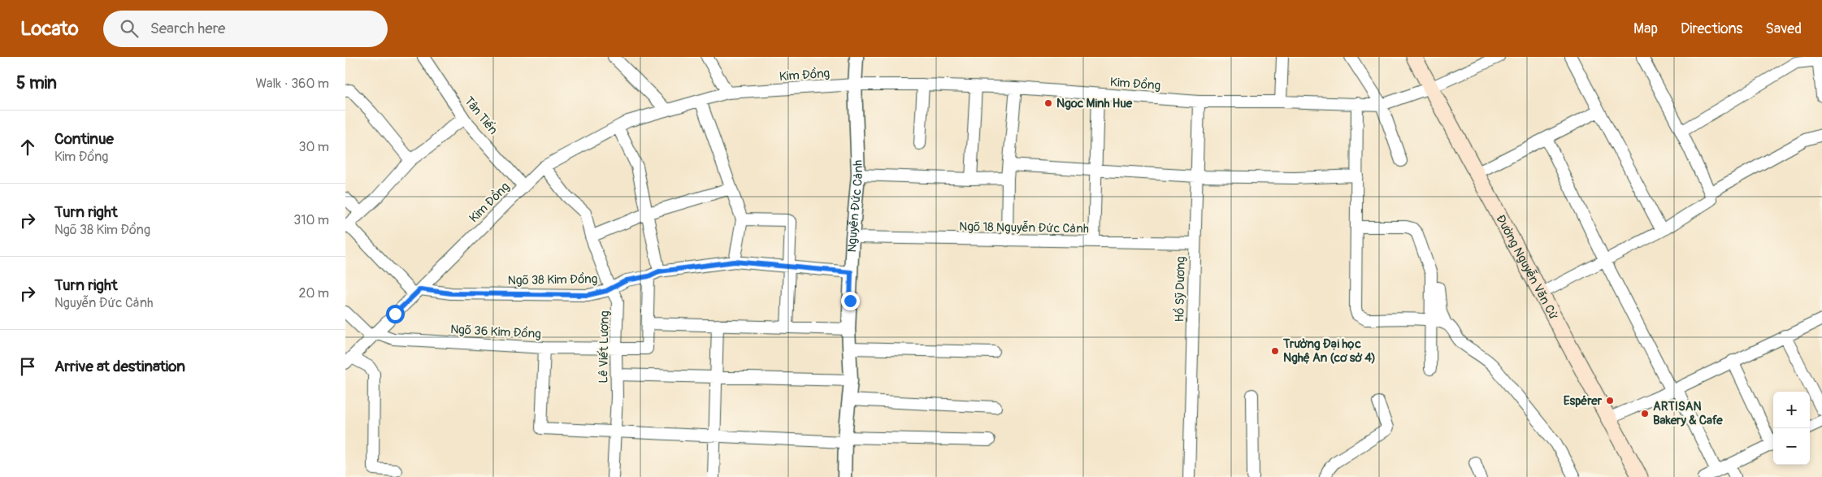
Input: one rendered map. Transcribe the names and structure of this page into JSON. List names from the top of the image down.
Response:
{
  "streets": {
    "main road": ["Đường Nguyễn Văn Cừ"],
    "street": [
      "Kim Đồng",
      "Tân Tiến",
      "Nguyễn Đức Cảnh",
      "Ngõ 18 Nguyễn Đức Cảnh",
      "Ngõ 38 Kim Đồng",
      "Hồ Sỹ Dương",
      "Ngõ 36 Kim Đồng",
      "Lê Viết Lượng"
    ]
  },
  "crossings": [
    ["Kim Đồng", "Tân Tiến"],
    ["Kim Đồng", "Nguyễn Đức Cảnh"],
    ["Kim Đồng", "Đường Nguyễn Văn Cừ"],
    ["Kim Đồng", "Ngõ 38 Kim Đồng"],
    ["Kim Đồng", "Hồ Sỹ Dương"],
    ["Kim Đồng", "Ngõ 36 Kim Đồng"],
    ["Kim Đồng", "Lê Viết Lượng"],
    ["Nguyễn Đức Cảnh", "Ngõ 18 Nguyễn Đức Cảnh"],
    ["Nguyễn Đức Cảnh", "Ngõ 38 Kim Đồng"],
    ["Ngõ 18 Nguyễn Đức Cảnh", "Hồ Sỹ Dương"],
    ["Ngõ 38 Kim Đồng", "Lê Viết Lượng"],
    ["Ngõ 36 Kim Đồng", "Lê Viết Lượng"]
  ],
  "places": [
    "Ngoc Minh Hue",
    "Trường Đại học Nghệ An (cơ sở 4)",
    "Espérer",
    "ARTISAN Bakery & Cafe"
  ],
  "page": {
    "header": "Locato",
    "search": "Search here",
    "nav": ["Map", "Directions", "Saved"],
    "heading": ["5 min", "Walk · 360 m"],
    "list": [
      ["Continue", "Kim Đồng", "30 m"],
      ["Turn right", "Ngõ 38 Kim Đồng", "310 m"],
      ["Turn right", "Nguyễn Đức Cảnh", "20 m"],
      "Arrive at destination"
    ],
    "map_buttons": ["+", "−"]
  }
}
